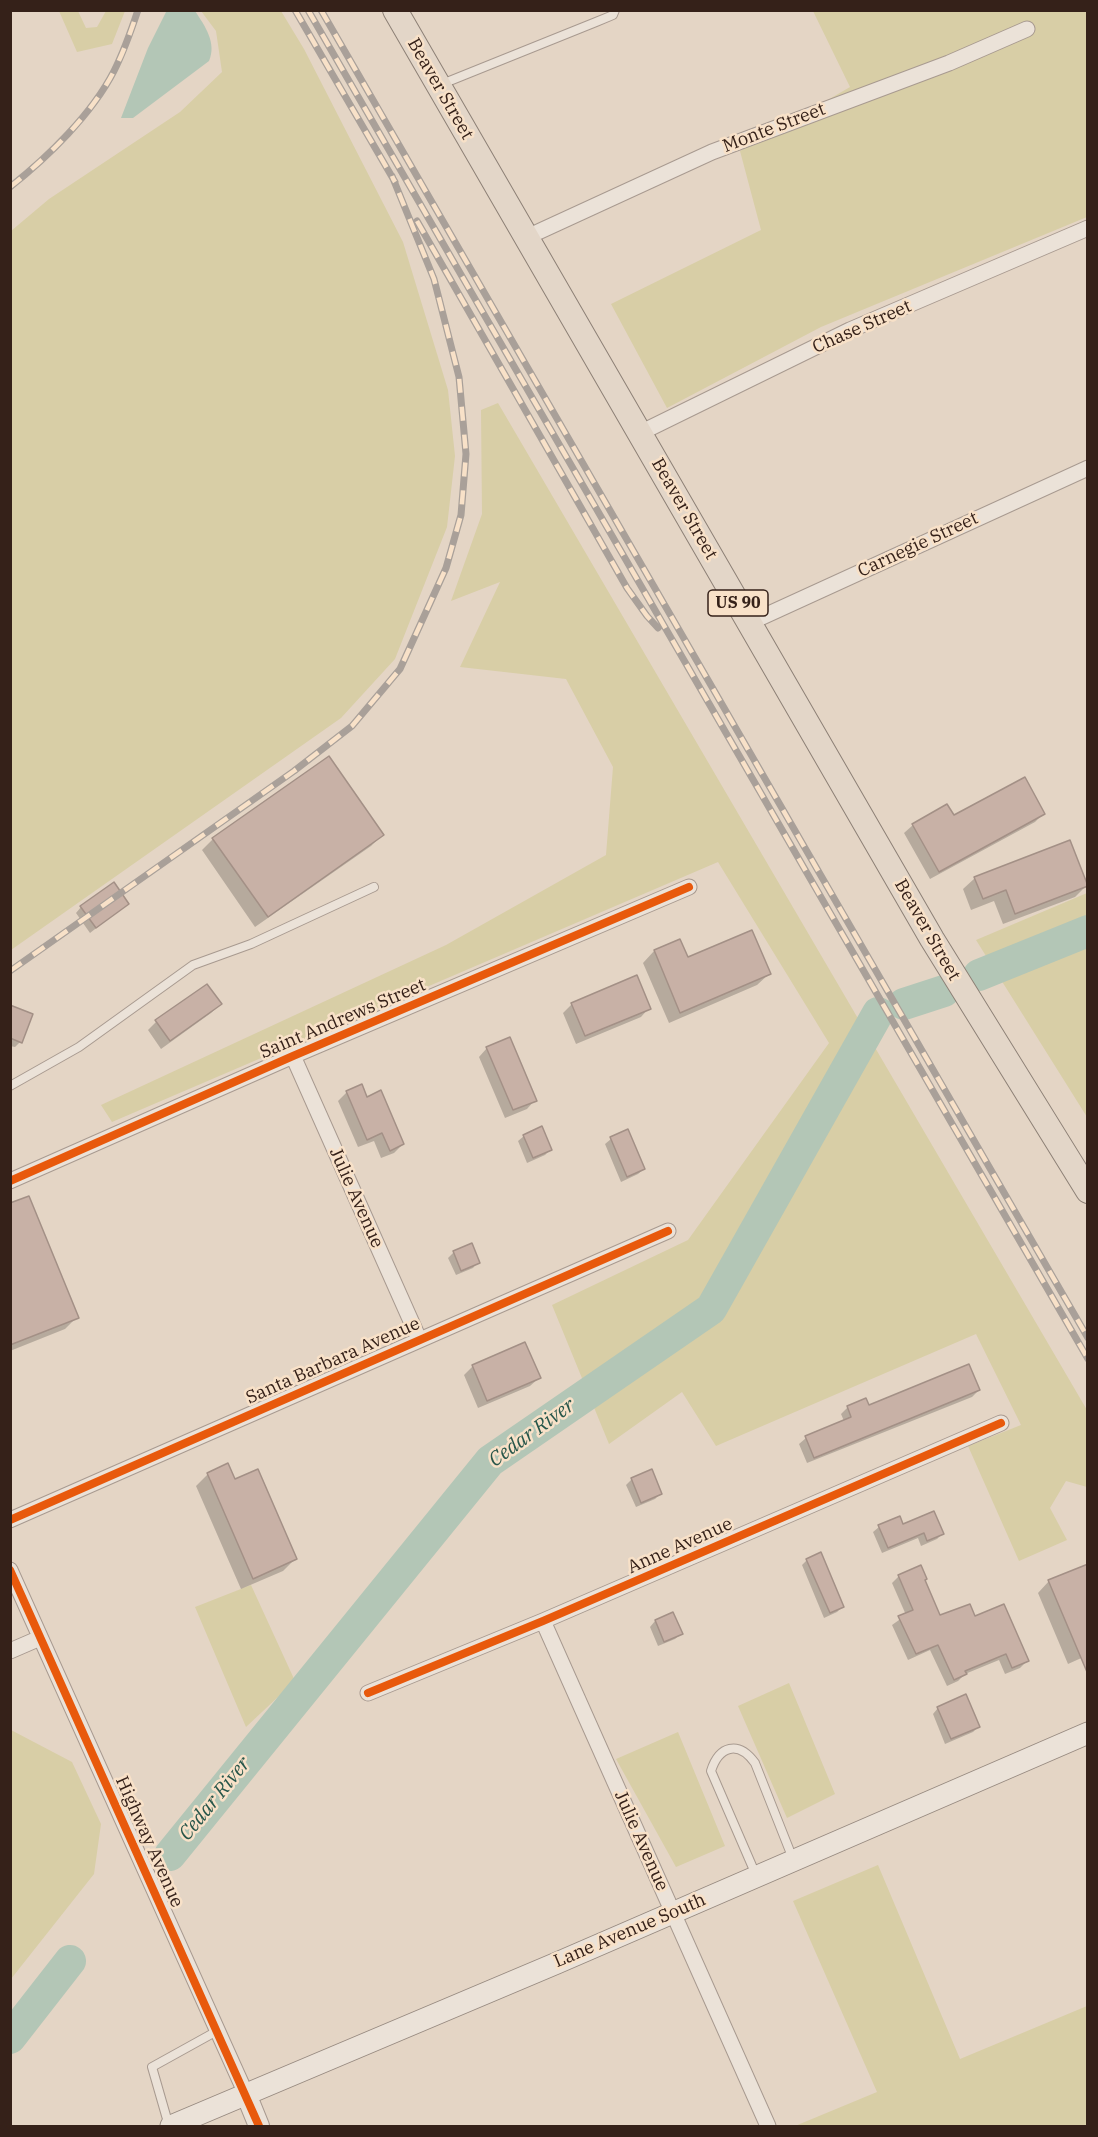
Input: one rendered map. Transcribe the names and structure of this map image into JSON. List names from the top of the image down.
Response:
{
  "streets": {
    "main road": ["Beaver Street", "US 90", "Lane Avenue South"],
    "street": [
      "Monte Street",
      "Chase Street",
      "Carnegie Street",
      "Saint Andrews Street",
      "Julie Avenue",
      "Santa Barbara Avenue",
      "Anne Avenue",
      "Highway Avenue"
    ]
  },
  "crossings": [
    ["Beaver Street", "Monte Street"],
    ["Beaver Street", "Chase Street"],
    ["Beaver Street", "Carnegie Street"],
    ["Saint Andrews Street", "Julie Avenue"],
    ["Julie Avenue", "Santa Barbara Avenue"],
    ["Julie Avenue", "Anne Avenue"],
    ["Julie Avenue", "Lane Avenue South"],
    ["Highway Avenue", "Lane Avenue South"]
  ],
  "water": ["Cedar River"]
}
